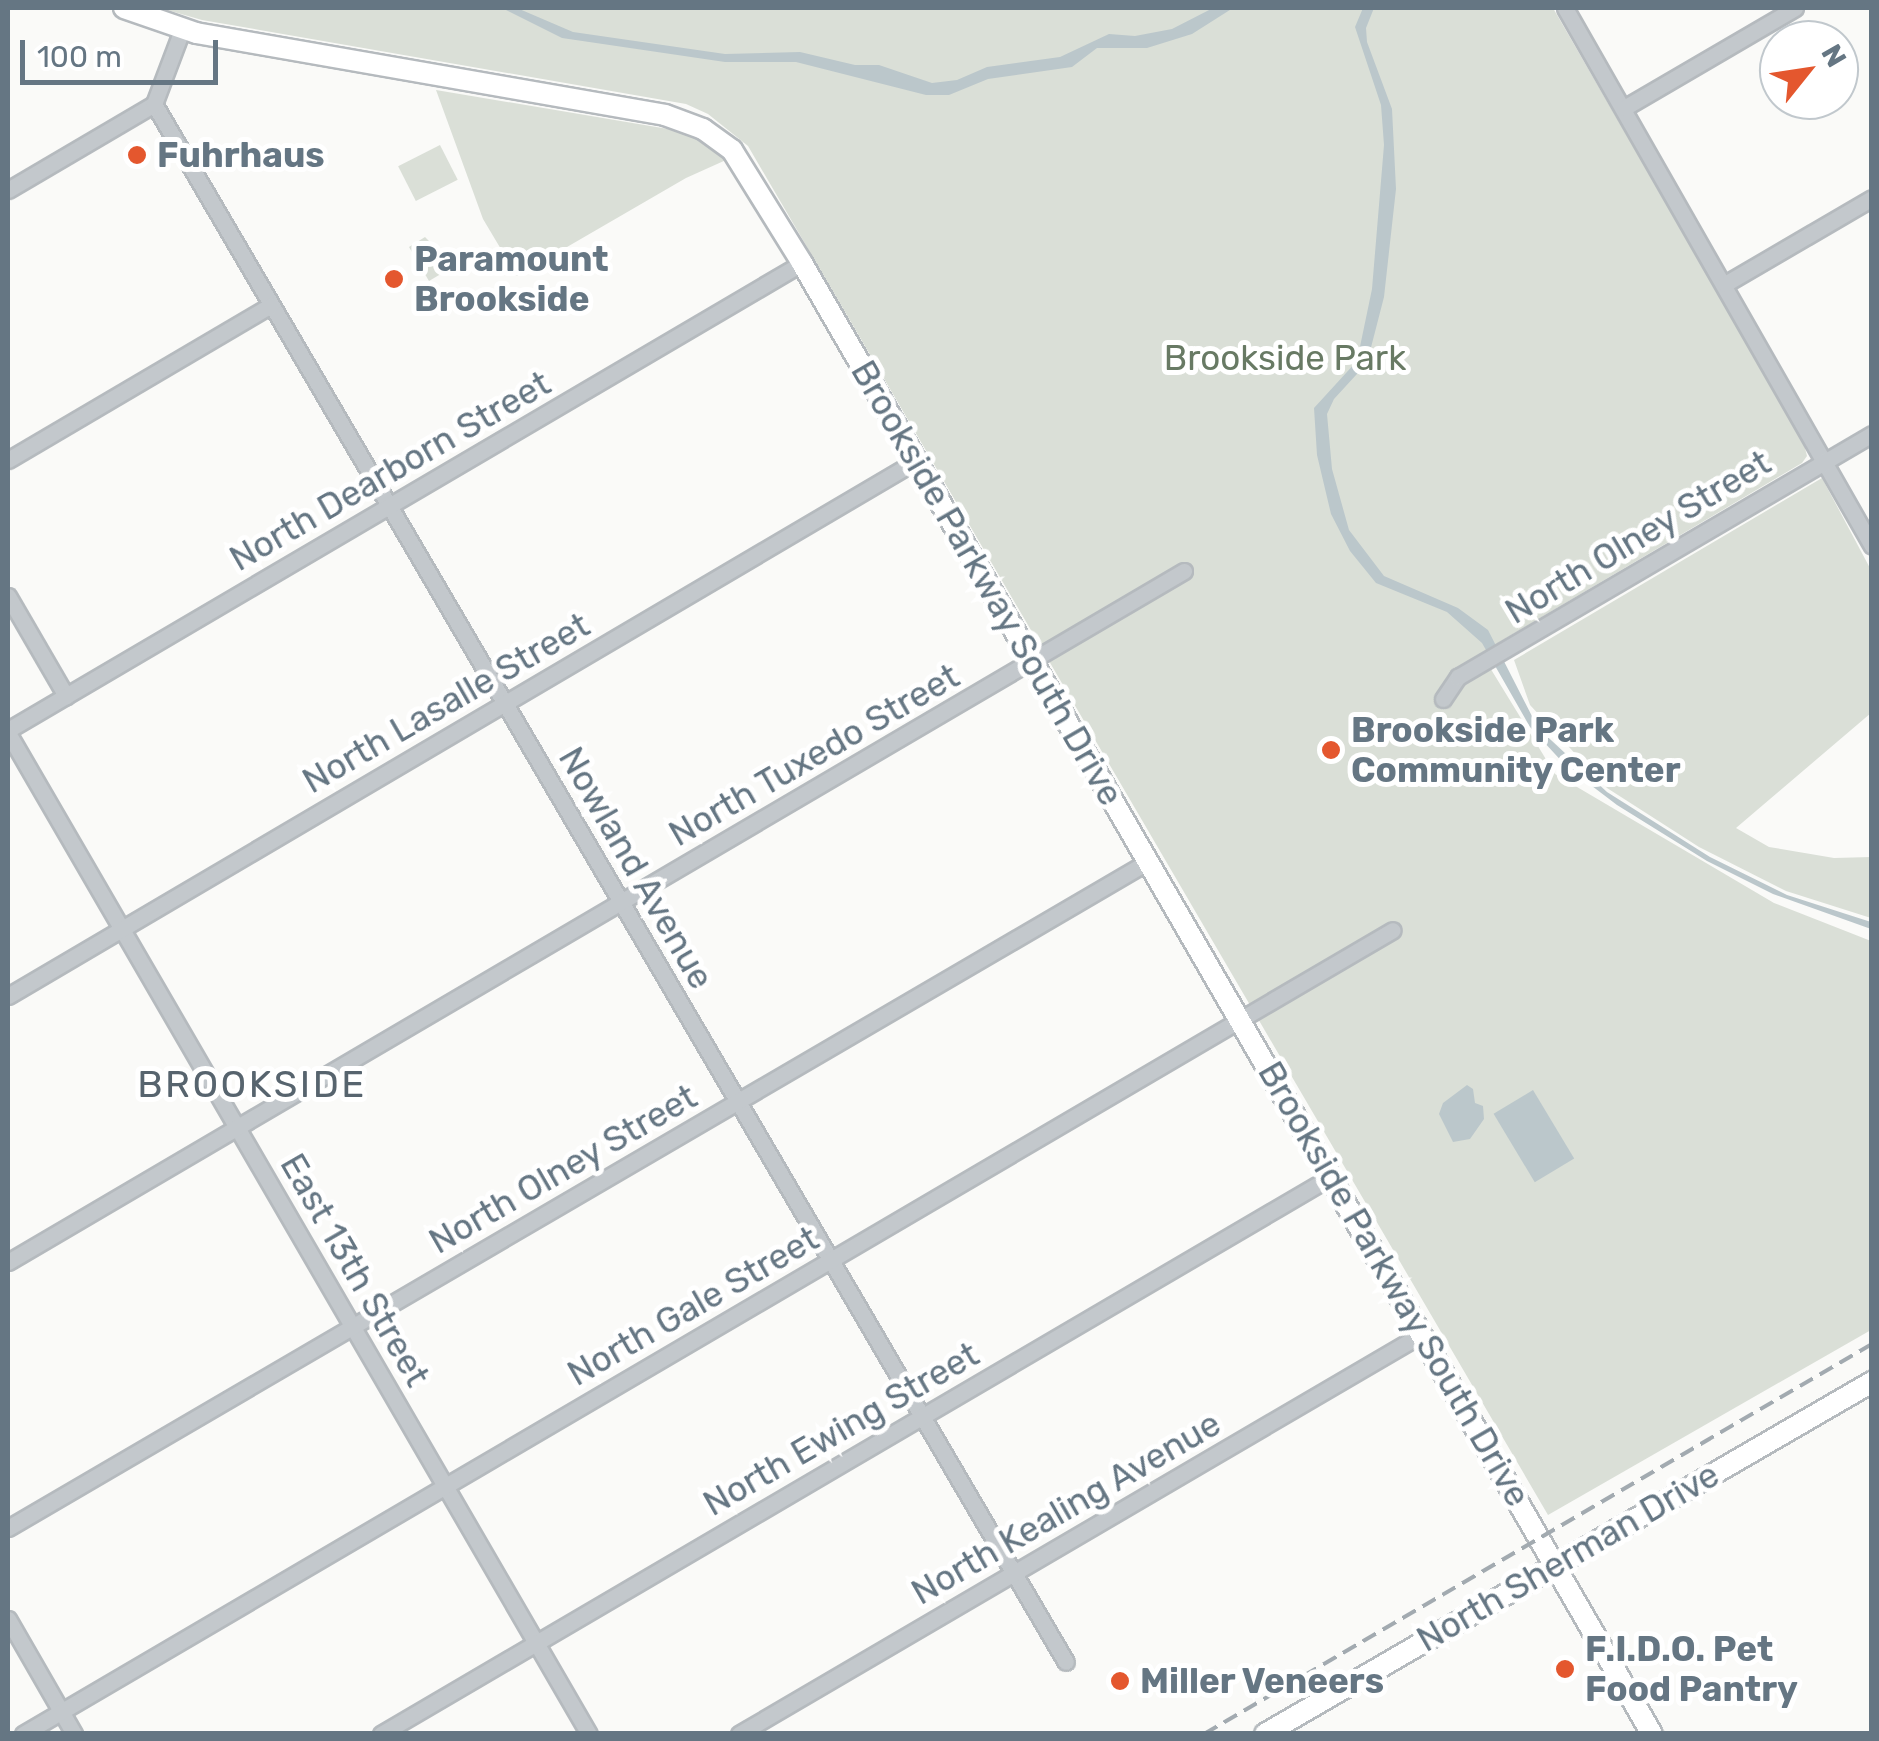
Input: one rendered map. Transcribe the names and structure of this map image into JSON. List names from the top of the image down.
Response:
{
  "streets": {
    "main road": ["Brookside Parkway South Drive", "North Sherman Drive"],
    "street": [
      "North Dearborn Street",
      "North Olney Street",
      "North Lasalle Street",
      "North Tuxedo Street",
      "Nowland Avenue",
      "East 13th Street",
      "North Gale Street",
      "North Ewing Street",
      "North Kealing Avenue"
    ]
  },
  "crossings": [
    ["North Dearborn Street", "Brookside Parkway South Drive"],
    ["North Dearborn Street", "Nowland Avenue"],
    ["North Dearborn Street", "East 13th Street"],
    ["North Olney Street", "Brookside Parkway South Drive"],
    ["North Olney Street", "Nowland Avenue"],
    ["North Olney Street", "East 13th Street"],
    ["Brookside Parkway South Drive", "North Lasalle Street"],
    ["Brookside Parkway South Drive", "North Tuxedo Street"],
    ["Brookside Parkway South Drive", "North Gale Street"],
    ["Brookside Parkway South Drive", "North Ewing Street"],
    ["Brookside Parkway South Drive", "North Kealing Avenue"],
    ["Brookside Parkway South Drive", "North Sherman Drive"],
    ["North Lasalle Street", "Nowland Avenue"],
    ["North Lasalle Street", "East 13th Street"],
    ["North Tuxedo Street", "Nowland Avenue"],
    ["North Tuxedo Street", "East 13th Street"],
    ["Nowland Avenue", "North Gale Street"],
    ["Nowland Avenue", "North Ewing Street"],
    ["Nowland Avenue", "North Kealing Avenue"],
    ["East 13th Street", "North Gale Street"],
    ["East 13th Street", "North Ewing Street"]
  ],
  "districts": ["BROOKSIDE"],
  "parks": ["Brookside Park"],
  "places": [
    "Fuhrhaus",
    "Paramount Brookside",
    "Brookside Park Community Center",
    "F.I.D.O. Pet Food Pantry",
    "Miller Veneers"
  ],
  "scale_bar": "100 m",
  "north": "top right"
}
